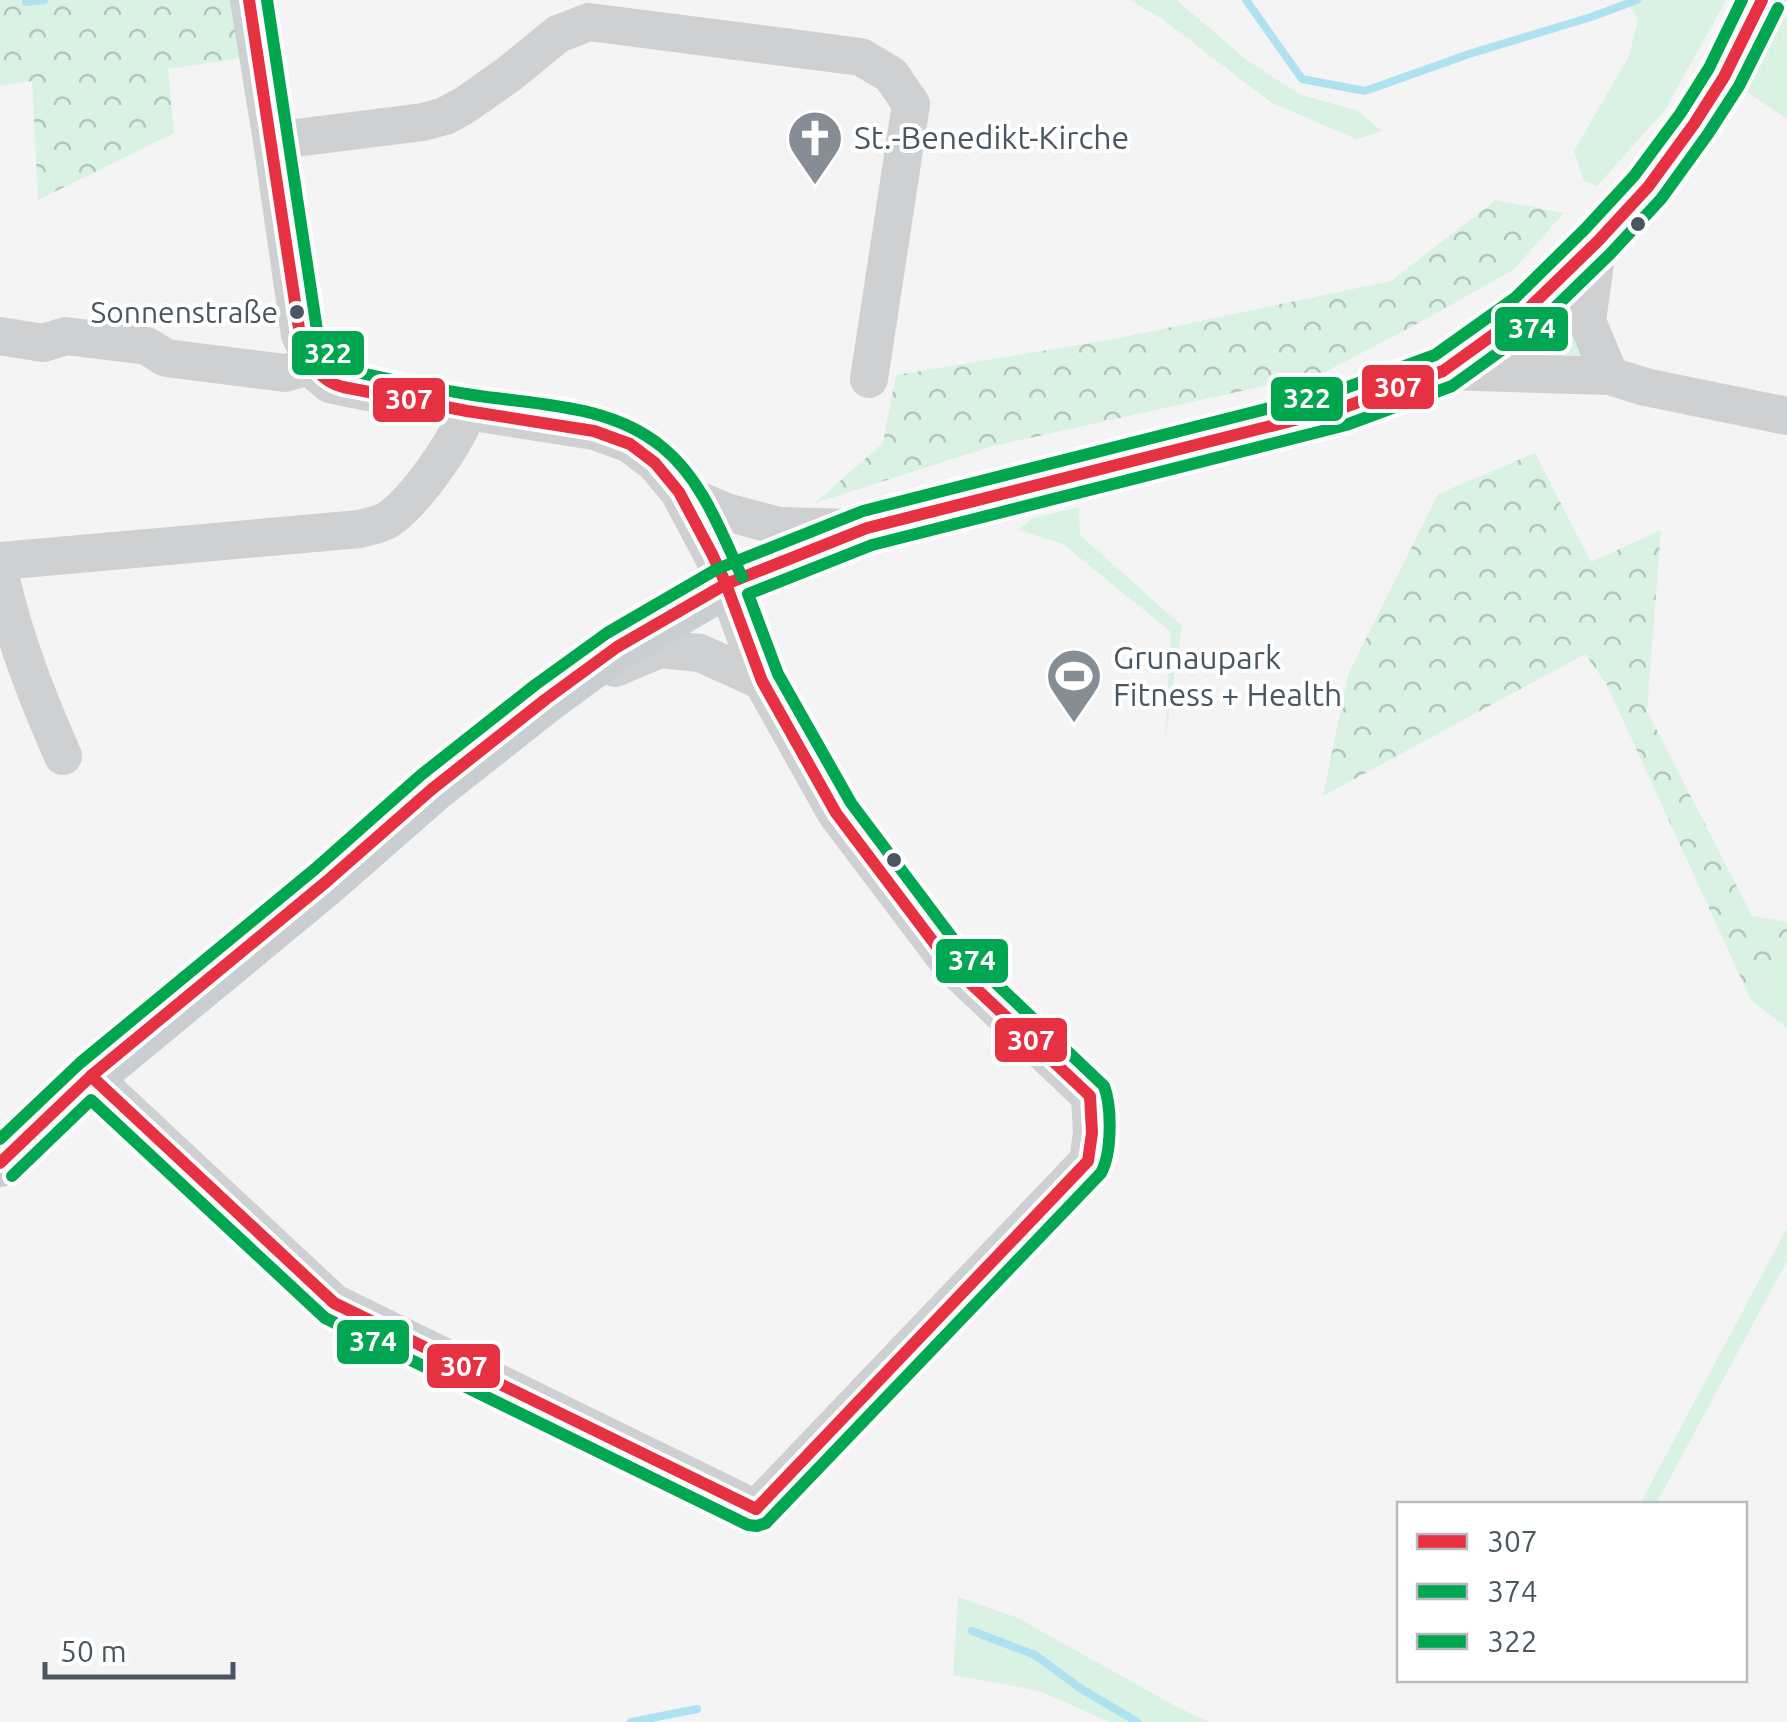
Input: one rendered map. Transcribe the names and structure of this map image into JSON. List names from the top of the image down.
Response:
{
  "places": {
    "church": ["St.-Benedikt-Kirche"],
    "other": ["Sonnenstraße"],
    "sports": ["Grunaupark Fitness + Health"]
  },
  "lines": ["transit line 307", "transit line 322", "transit line 374"],
  "legend": ["307", "374", "322"],
  "scale_bar": "50 m"
}
